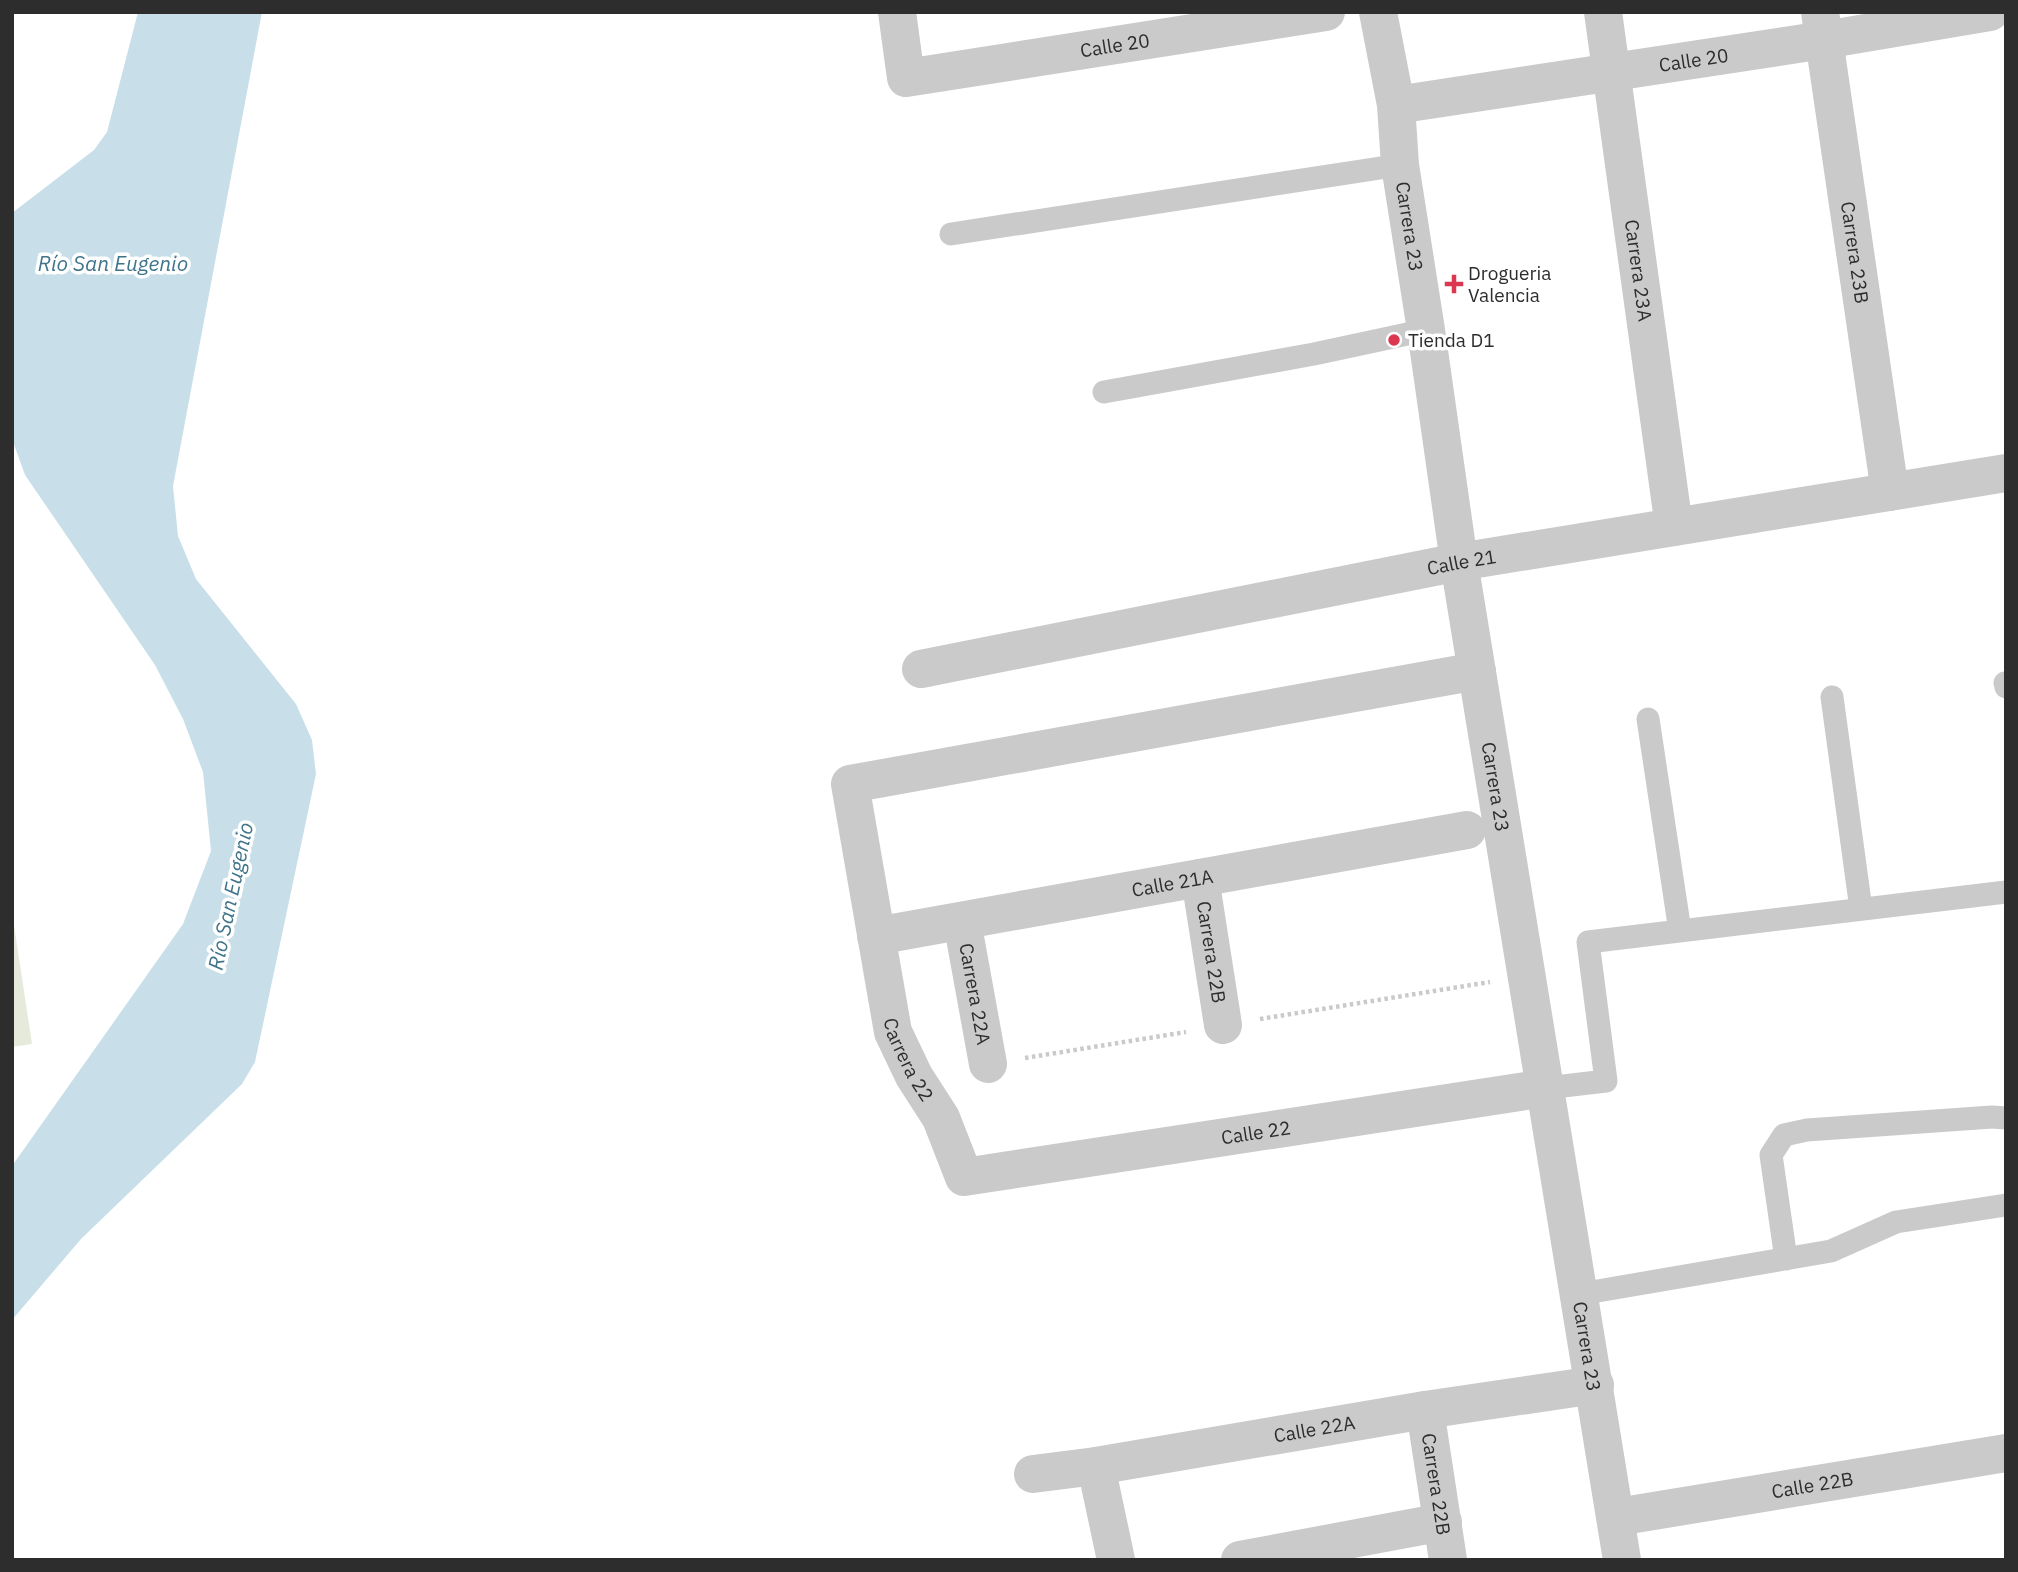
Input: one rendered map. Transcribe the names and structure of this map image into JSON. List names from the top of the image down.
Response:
{
  "streets": {
    "street": [
      "Calle 20",
      "Carrera 23",
      "Carrera 23B",
      "Carrera 23A",
      "Calle 21",
      "Calle 21A",
      "Carrera 22B",
      "Carrera 22A",
      "Carrera 22",
      "Calle 22",
      "Calle 22A",
      "Calle 22B"
    ]
  },
  "crossings": [
    ["Calle 20", "Carrera 23"],
    ["Calle 20", "Carrera 23B"],
    ["Calle 20", "Carrera 23A"],
    ["Carrera 23", "Calle 21"],
    ["Carrera 23", "Carrera 22"],
    ["Carrera 23", "Calle 22"],
    ["Carrera 23", "Calle 22A"],
    ["Carrera 23", "Calle 22B"],
    ["Carrera 23B", "Calle 21"],
    ["Carrera 23A", "Calle 21"],
    ["Calle 21A", "Carrera 22B"],
    ["Calle 21A", "Carrera 22A"],
    ["Calle 21A", "Carrera 22"],
    ["Carrera 22B", "Calle 22A"],
    ["Carrera 22", "Calle 22"]
  ],
  "water": ["Río San Eugenio"],
  "places": {
    "health": ["Drogueria Valencia"],
    "other": ["Tienda D1"]
  }
}
